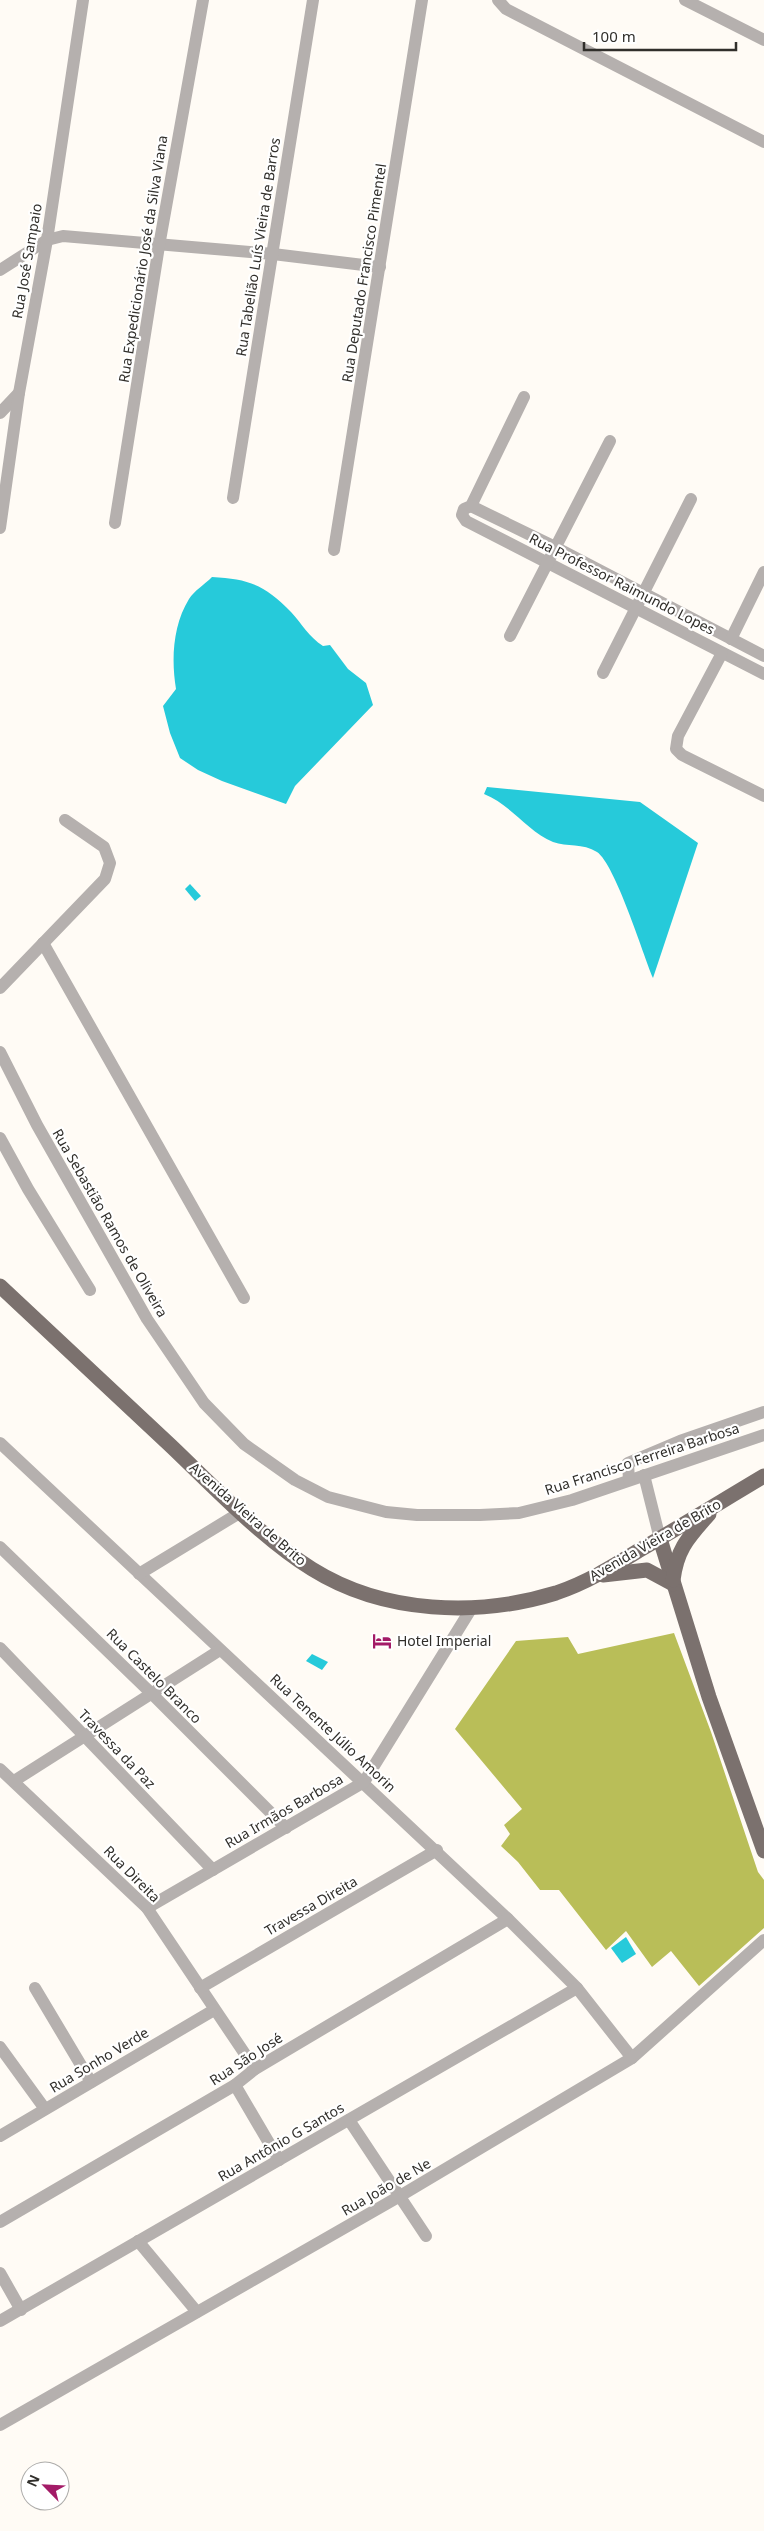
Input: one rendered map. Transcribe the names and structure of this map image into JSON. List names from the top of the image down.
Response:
{
  "streets": {
    "main road": ["Avenida Vieira de Brito"],
    "street": [
      "Rua Tabelião Luís Vieira de Barros",
      "Rua Expedicionário José da Silva Viana",
      "Rua José Sampaio",
      "Rua Deputado Francisco Pimentel",
      "Rua Professor Raimundo Lopes",
      "Rua Sebastião Ramos de Oliveira",
      "Rua Francisco Ferreira Barbosa",
      "Rua Castelo Branco",
      "Rua Tenente Júlio Amorin",
      "Travessa da Paz",
      "Rua Irmãos Barbosa",
      "Rua Direita",
      "Travessa Direita",
      "Rua São José",
      "Rua Sonho Verde",
      "Rua Antônio G Santos",
      "Rua João de Ne"
    ]
  },
  "crossings": [
    ["Rua Sebastião Ramos de Oliveira", "Rua Francisco Ferreira Barbosa"],
    ["Avenida Vieira de Brito", "Rua Irmãos Barbosa"],
    ["Rua Castelo Branco", "Rua Irmãos Barbosa"],
    ["Rua Tenente Júlio Amorin", "Rua Irmãos Barbosa"],
    ["Rua Tenente Júlio Amorin", "Travessa Direita"],
    ["Rua Tenente Júlio Amorin", "Rua São José"],
    ["Rua Tenente Júlio Amorin", "Rua Antônio G Santos"],
    ["Rua Tenente Júlio Amorin", "Rua João de Ne"],
    ["Travessa da Paz", "Rua Irmãos Barbosa"],
    ["Rua Irmãos Barbosa", "Rua Direita"],
    ["Rua Direita", "Travessa Direita"],
    ["Rua Direita", "Rua São José"],
    ["Rua Direita", "Rua Sonho Verde"]
  ],
  "places": {
    "hotel": ["Hotel Imperial"]
  },
  "scale_bar": "100 m",
  "north": "top left"
}
